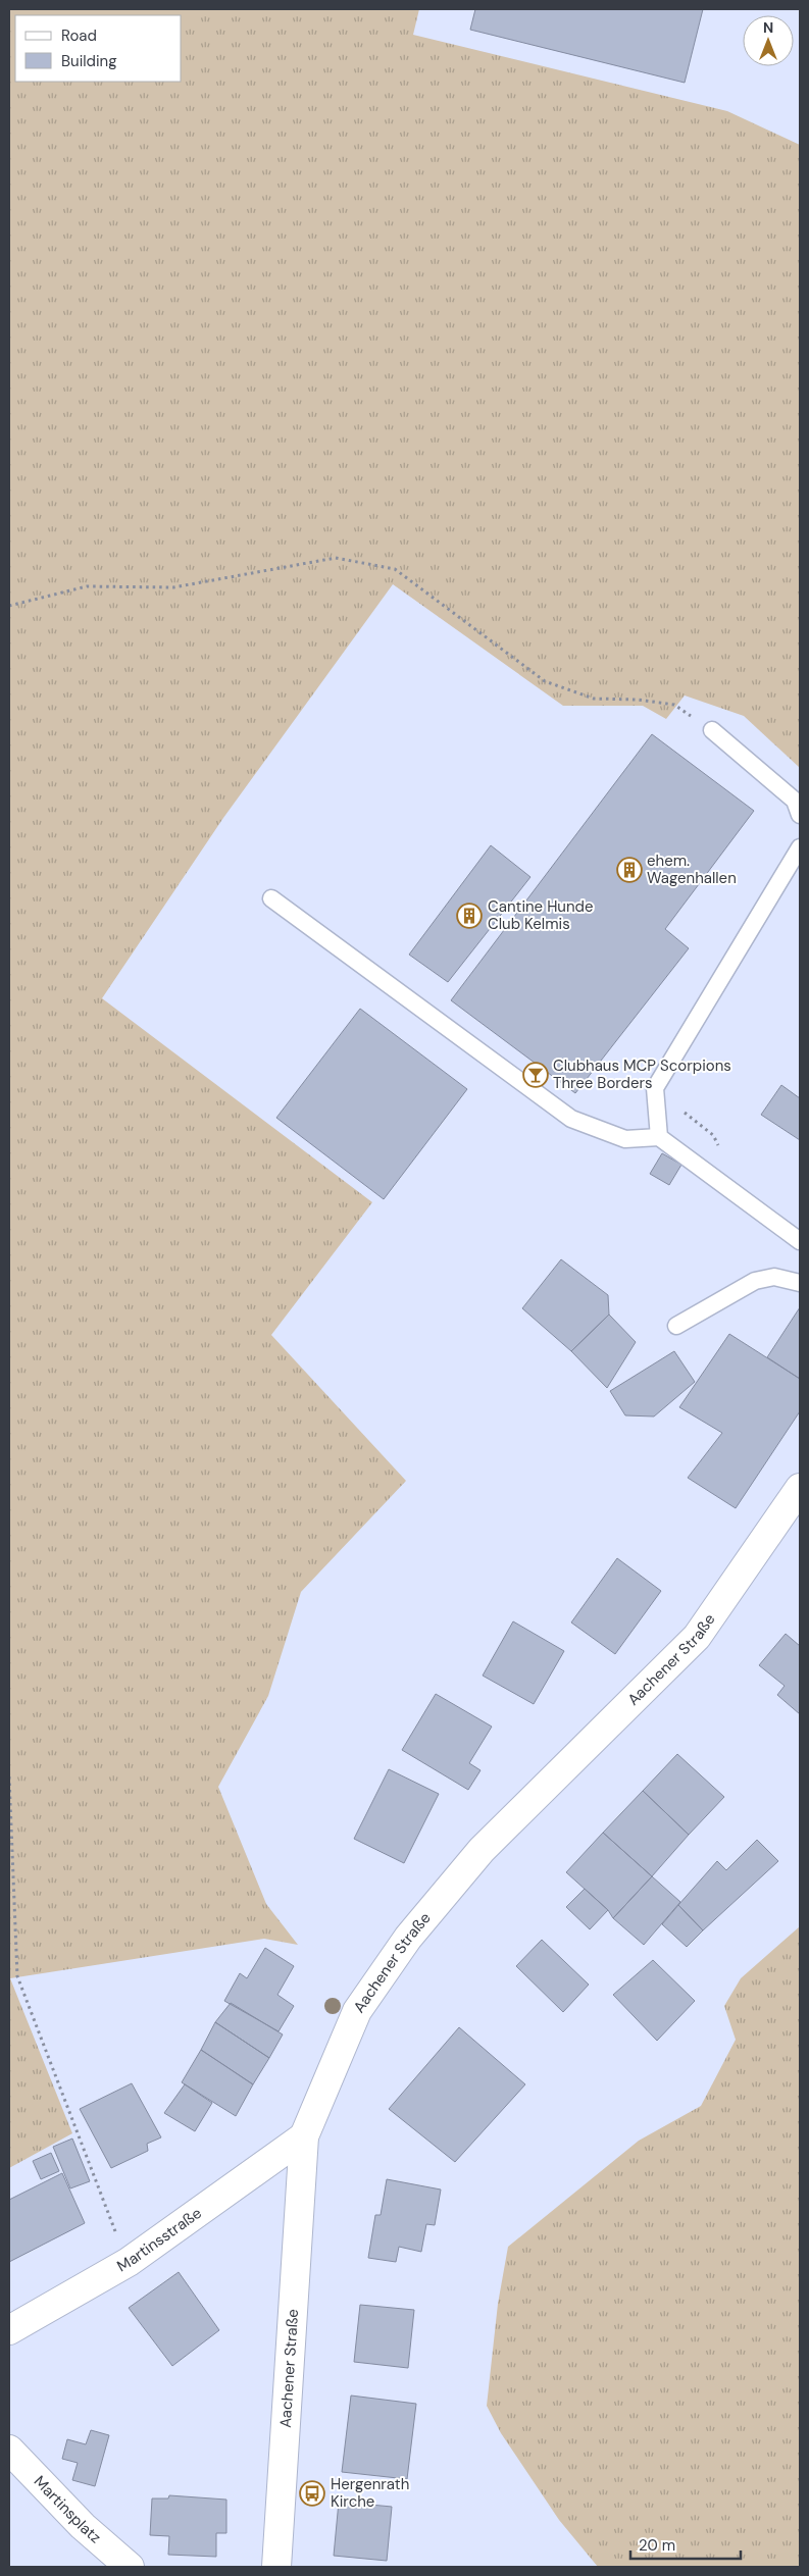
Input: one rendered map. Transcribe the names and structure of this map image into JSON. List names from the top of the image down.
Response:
{
  "streets": {
    "street": ["Aachener Straße", "Martinsstraße", "Martinsplatz"]
  },
  "crossings": [
    ["Aachener Straße", "Martinsstraße"]
  ],
  "places": {
    "building": ["ehem. Wagenhallen", "Cantine Hunde Club Kelmis"],
    "bar": ["Clubhaus MCP Scorpions Three Borders"],
    "bus stop": ["Hergenrath Kirche"]
  },
  "legend": ["Road", "Building"],
  "scale_bar": "20 m",
  "north": "top"
}
